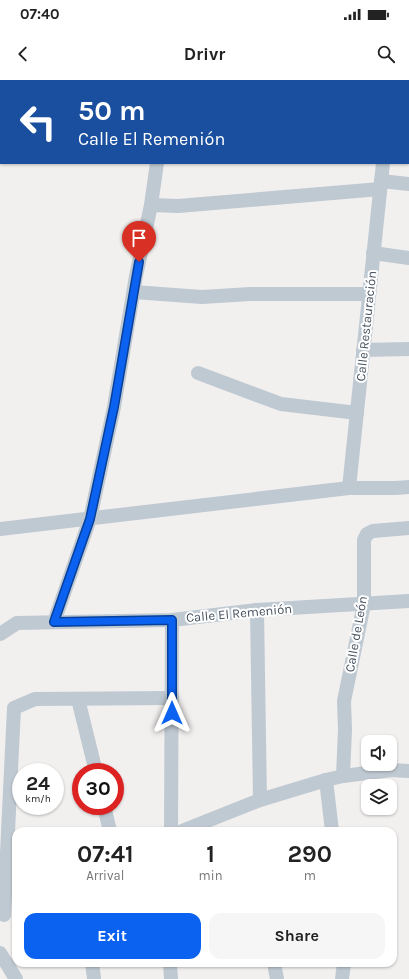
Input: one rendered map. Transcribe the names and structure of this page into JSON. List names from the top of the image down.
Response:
{
  "streets": {
    "street": ["Calle Restauración", "Calle El Remenión", "Calle de León"]
  },
  "crossings": [
    ["Calle El Remenión", "Calle de León"]
  ],
  "page": {
    "status": "07:40",
    "header": "Drivr",
    "turn": ["50 m", "Calle El Remenión"],
    "speed": "24 km/h",
    "limit": "30",
    "eta": [
      "07:41",
      "Arrival",
      "1",
      "min",
      "290",
      "m"
    ],
    "buttons": ["Exit", "Share"]
  }
}
